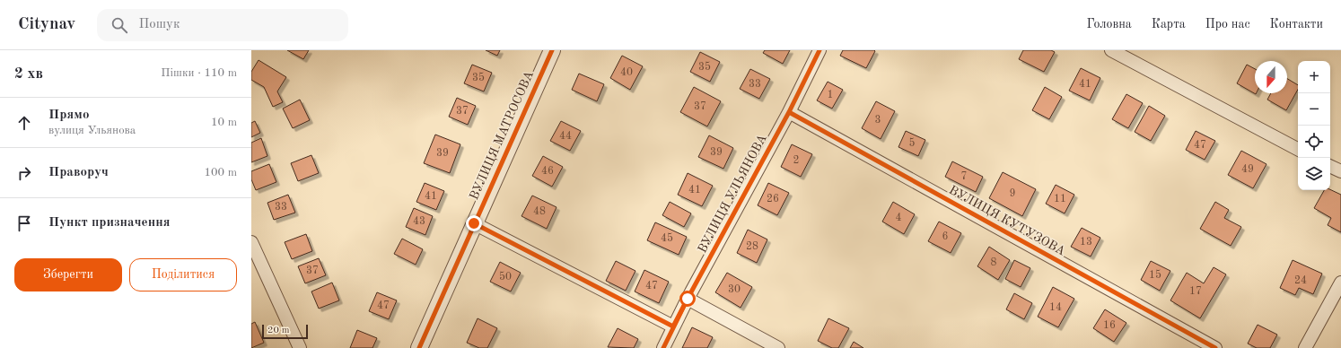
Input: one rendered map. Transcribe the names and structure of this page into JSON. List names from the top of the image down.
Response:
{
  "streets": {
    "street": ["ВУЛИЦЯ МАТРОСОВА", "ВУЛИЦЯ УЛЬЯНОВА", "ВУЛИЦЯ КУТУЗОВА"]
  },
  "crossings": [
    ["ВУЛИЦЯ УЛЬЯНОВА", "ВУЛИЦЯ КУТУЗОВА"]
  ],
  "house_numbers": [
    "35",
    "40",
    "35",
    "33",
    "41",
    "1",
    "37",
    "37",
    "3",
    "44",
    "5",
    "47",
    "39",
    "39",
    "2",
    "49",
    "46",
    "7",
    "41",
    "9",
    "41",
    "26",
    "11",
    "33",
    "48",
    "4",
    "43",
    "6",
    "45",
    "13",
    "28",
    "8",
    "37",
    "15",
    "50",
    "24",
    "47",
    "30",
    "17",
    "47",
    "14",
    "16"
  ],
  "scale_bar": "20 m",
  "north": "bottom",
  "page": {
    "header": "Citynav",
    "search": "Пошук",
    "nav": [
      "Головна",
      "Карта",
      "Про нас",
      "Контакти"
    ],
    "heading": ["2 хв", "Пішки · 110 m"],
    "map_buttons": ["+", "−"],
    "list": [
      ["Прямо", "вулиця Ульянова", "10 m"],
      ["Праворуч", "100 m"],
      "Пункт призначення"
    ],
    "buttons": ["Зберегти", "Поділитися"],
    "scale": "20 m"
  }
}
